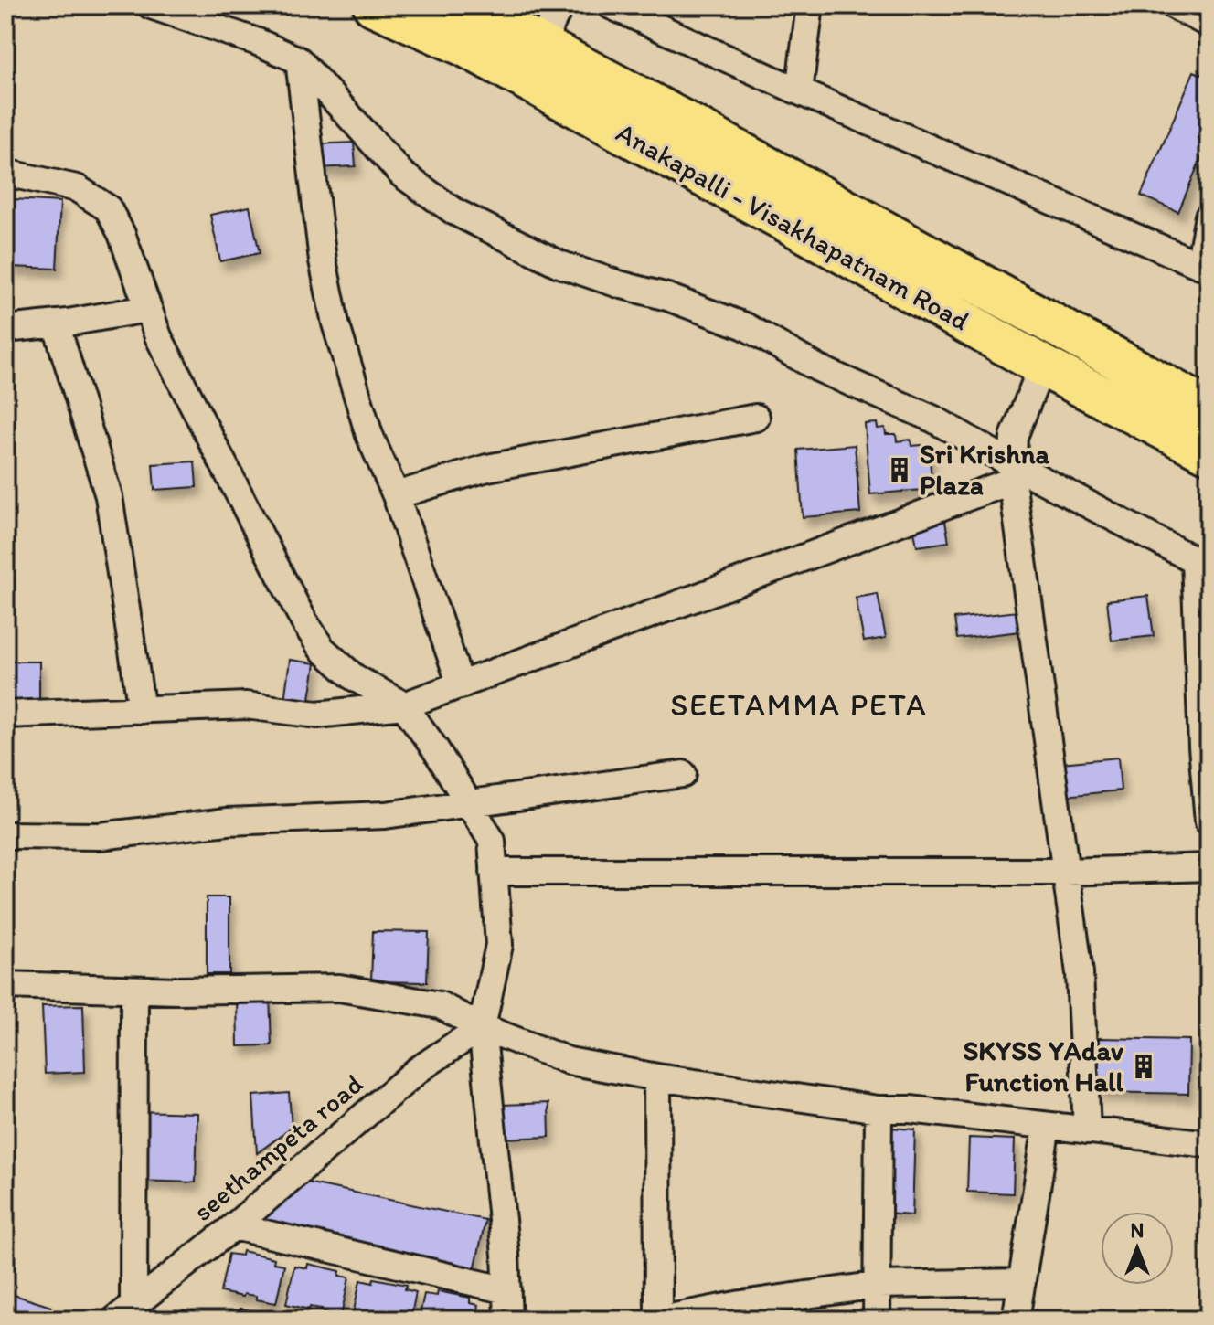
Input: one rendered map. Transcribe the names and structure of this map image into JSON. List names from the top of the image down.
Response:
{
  "streets": {
    "main road": ["Anakapalli - Visakhapatnam Road"],
    "street": ["seethampeta road"]
  },
  "districts": ["SEETAMMA PETA"],
  "places": {
    "building": ["Sri Krishna Plaza", "SKYSS YAdav Function Hall"]
  },
  "north": "top"
}
